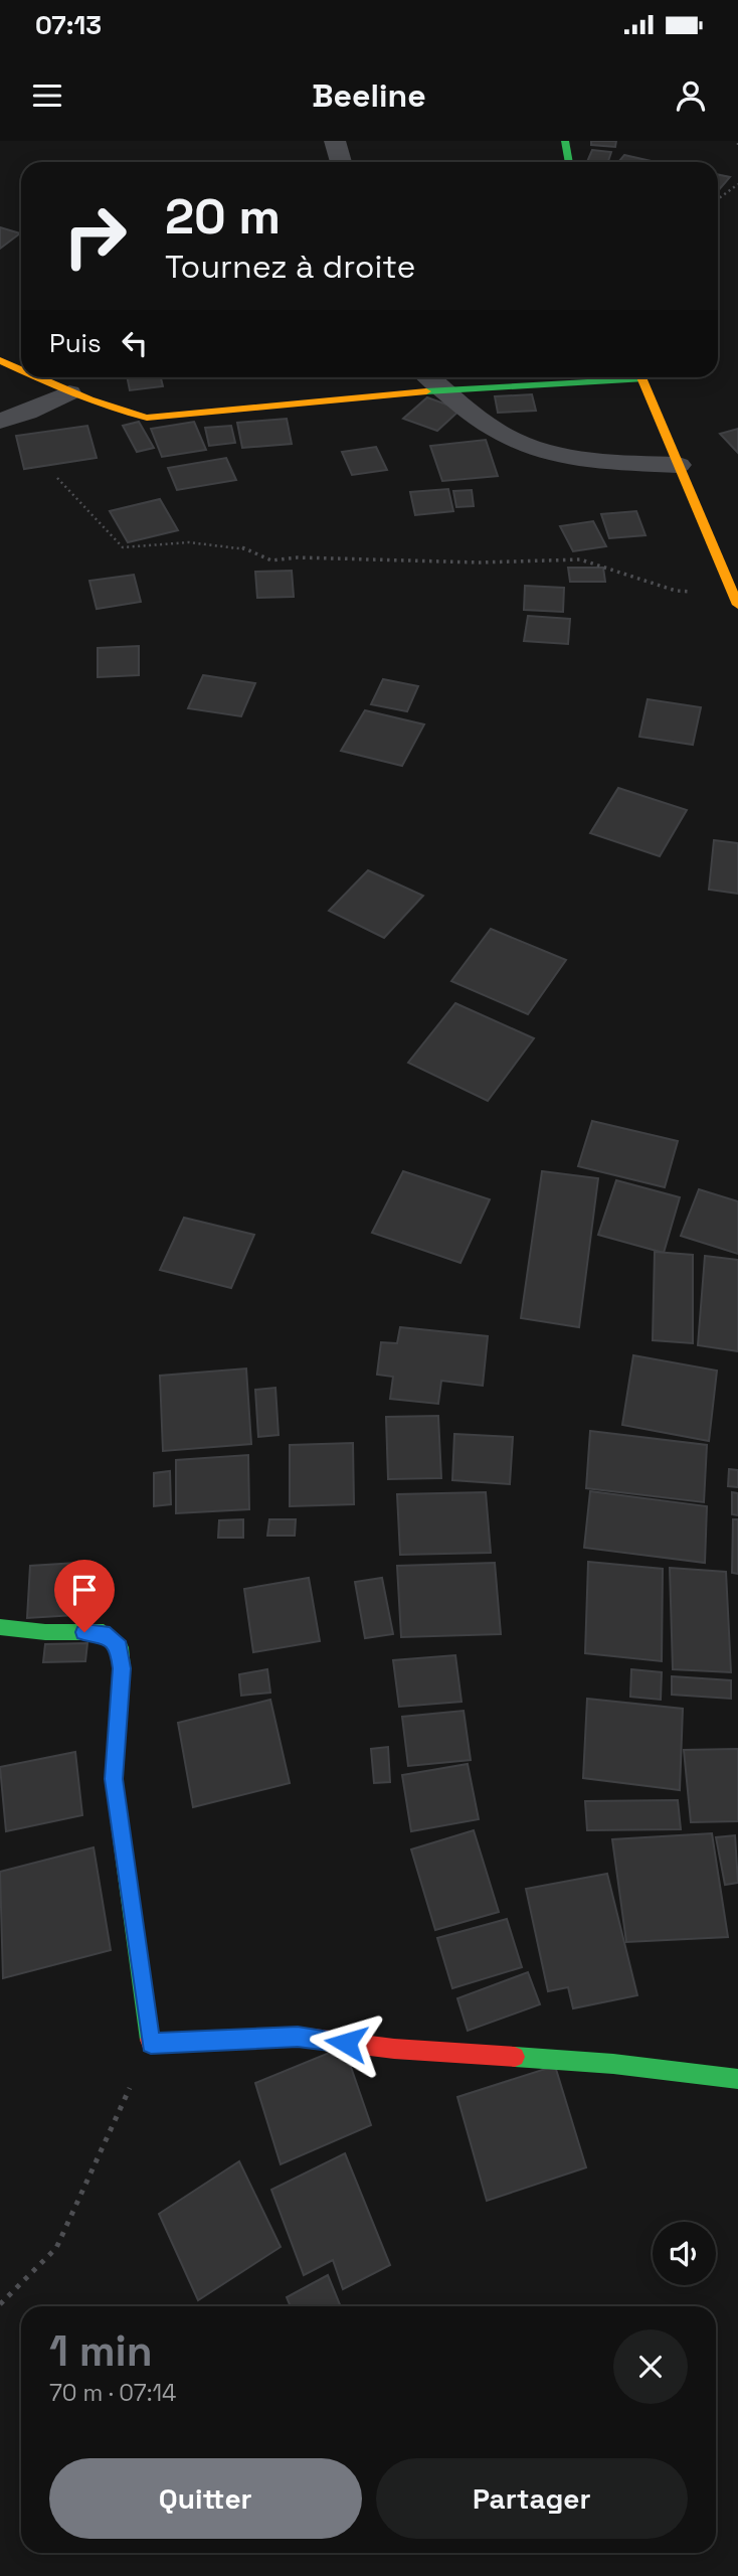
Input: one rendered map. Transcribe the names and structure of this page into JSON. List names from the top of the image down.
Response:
{
  "page": {
    "status": "07:13",
    "header": "Beeline",
    "turn": ["20 m", "Tournez à droite"],
    "then": "Puis",
    "heading": ["1 min", "70 m · 07:14"],
    "buttons": ["Quitter", "Partager"]
  }
}
